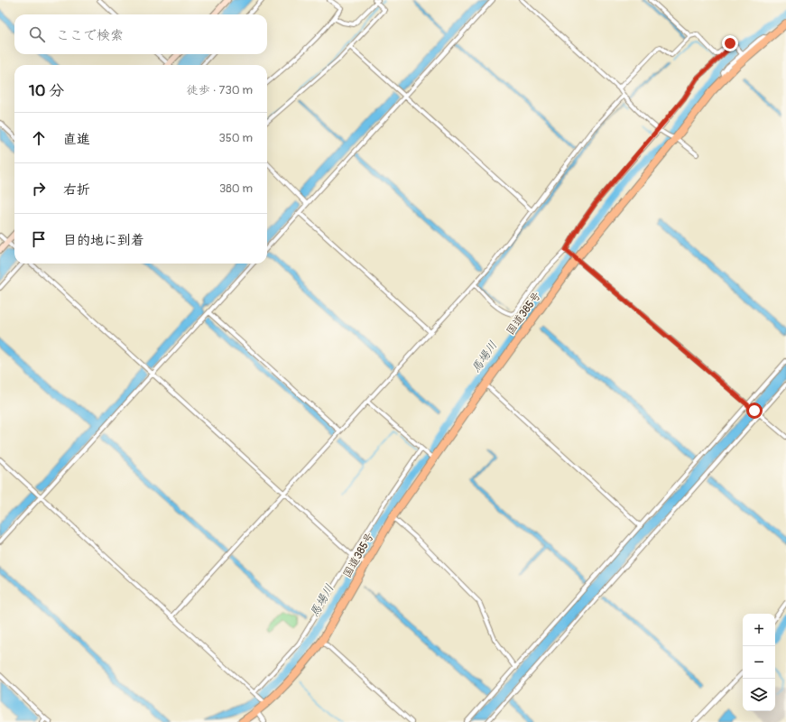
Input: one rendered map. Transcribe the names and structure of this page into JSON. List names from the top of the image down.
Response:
{
  "streets": {
    "highway": ["国道385号"]
  },
  "water": ["馬場川"],
  "page": {
    "search": "ここで検索",
    "heading": ["10 分", "徒歩 · 730 m"],
    "list": [
      ["直進", "350 m"],
      ["右折", "380 m"],
      "目的地に到着"
    ],
    "map_buttons": ["+", "−"]
  }
}
